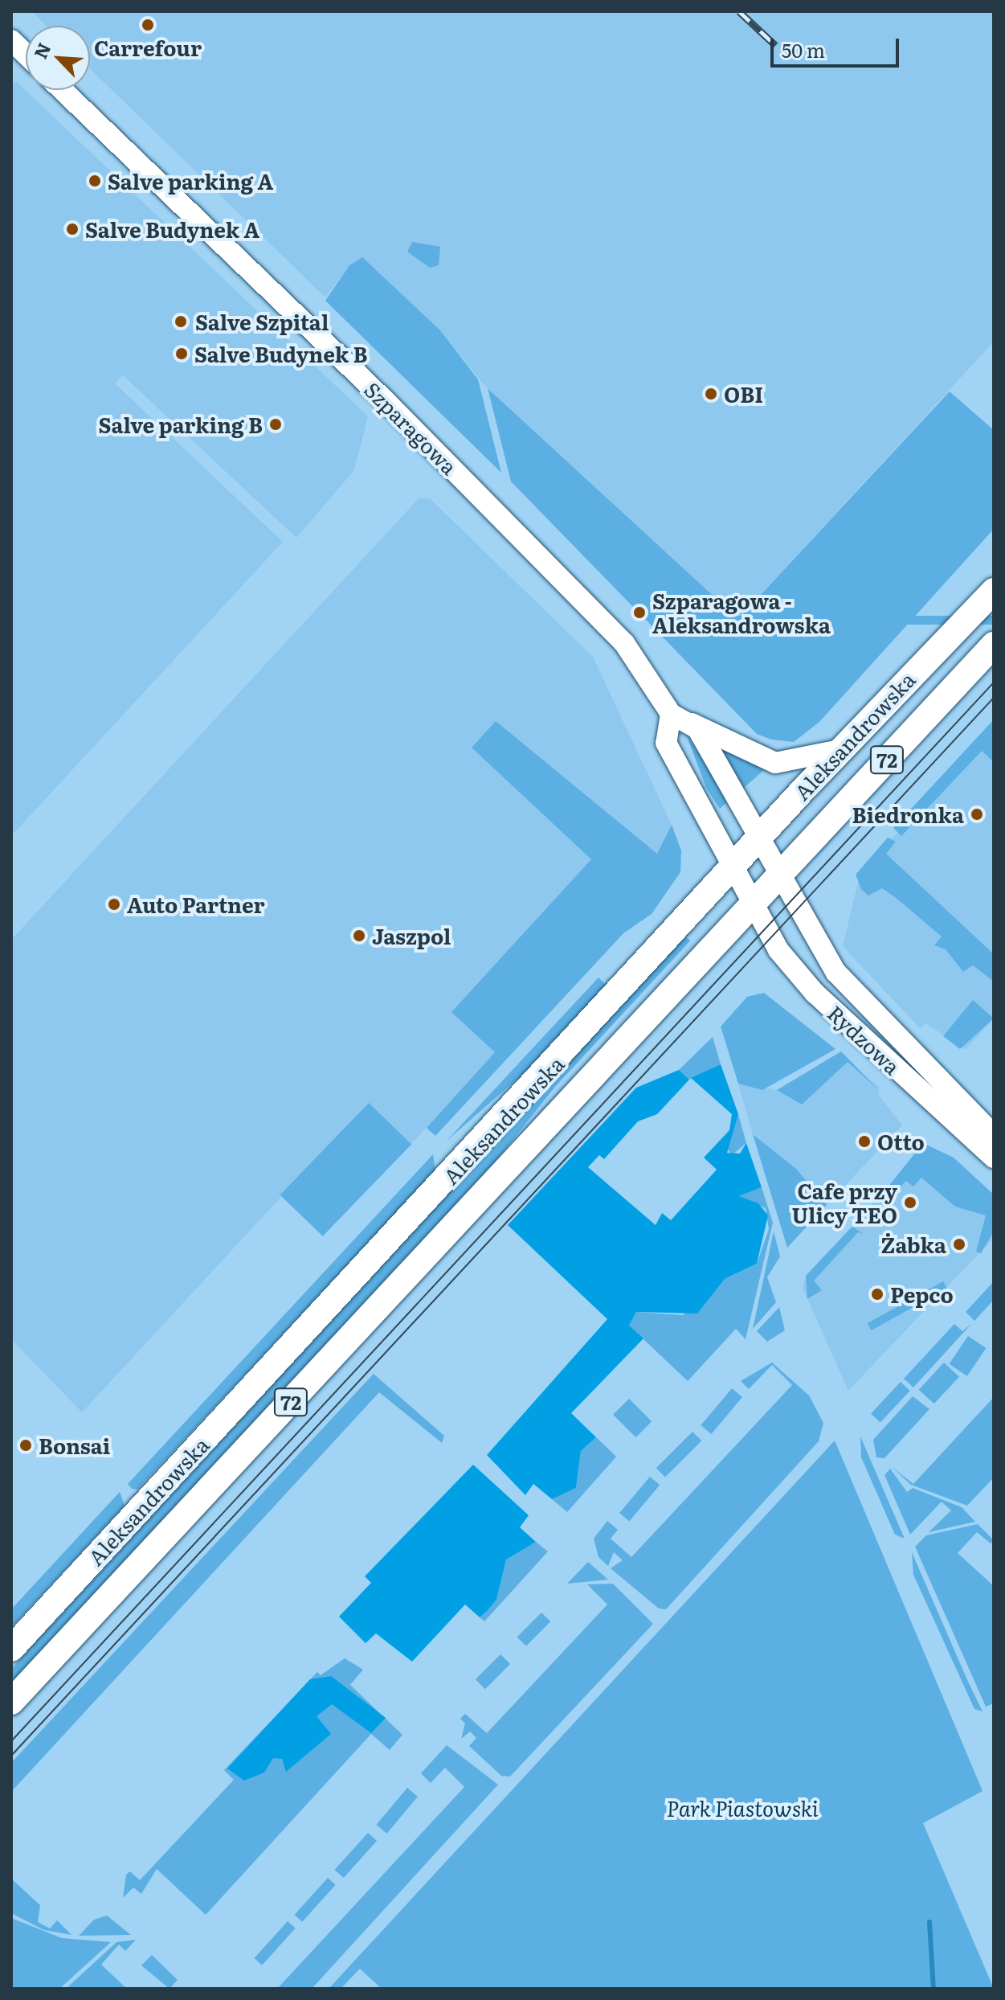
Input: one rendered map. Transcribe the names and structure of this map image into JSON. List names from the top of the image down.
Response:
{
  "streets": {
    "main road": ["Aleksandrowska", "72"],
    "street": ["Szparagowa", "Rydzowa"]
  },
  "crossings": [
    ["Szparagowa", "Aleksandrowska"],
    ["Aleksandrowska", "Rydzowa"]
  ],
  "parks": ["Park Piastowski"],
  "places": [
    "Carrefour",
    "Salve parking A",
    "Salve Budynek A",
    "Salve Szpital",
    "Salve Budynek B",
    "OBI",
    "Salve parking B",
    "Szparagowa - Aleksandrowska",
    "Biedronka",
    "Auto Partner",
    "Jaszpol",
    "Otto",
    "Cafe przy Ulicy TEO",
    "Żabka",
    "Pepco",
    "Bonsai"
  ],
  "scale_bar": "50 m",
  "north": "top left"
}
